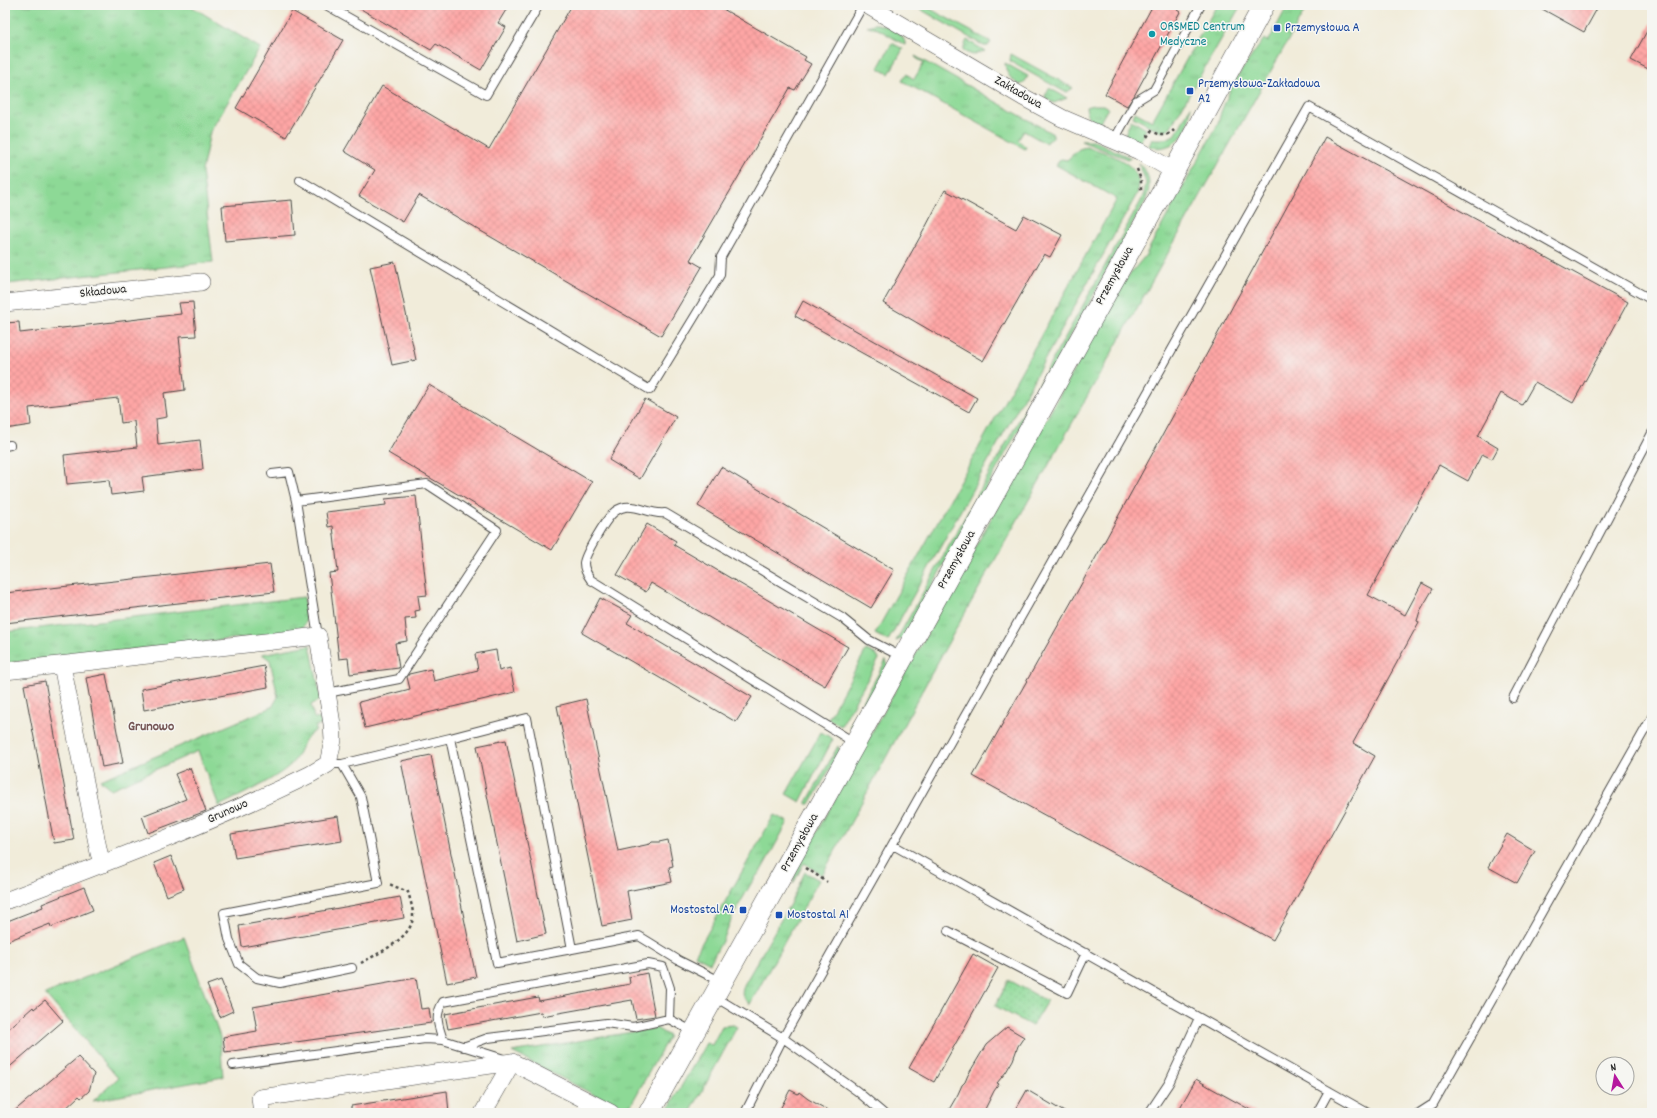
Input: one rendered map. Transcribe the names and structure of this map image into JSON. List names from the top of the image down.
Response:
{
  "streets": {
    "street": [
      "Zakładowa",
      "Przemysłowa",
      "Składowa",
      "Grunowo"
    ]
  },
  "crossings": [
    ["Zakładowa", "Przemysłowa"]
  ],
  "districts": ["Grunowo"],
  "places": {
    "transit": [
      "Przemysłowa A",
      "Przemysłowa-Zakładowa A2",
      "Mostostal A2",
      "Mostostal A1"
    ],
    "other": ["ORSMED Centrum Medyczne"]
  },
  "north": "top"
}
